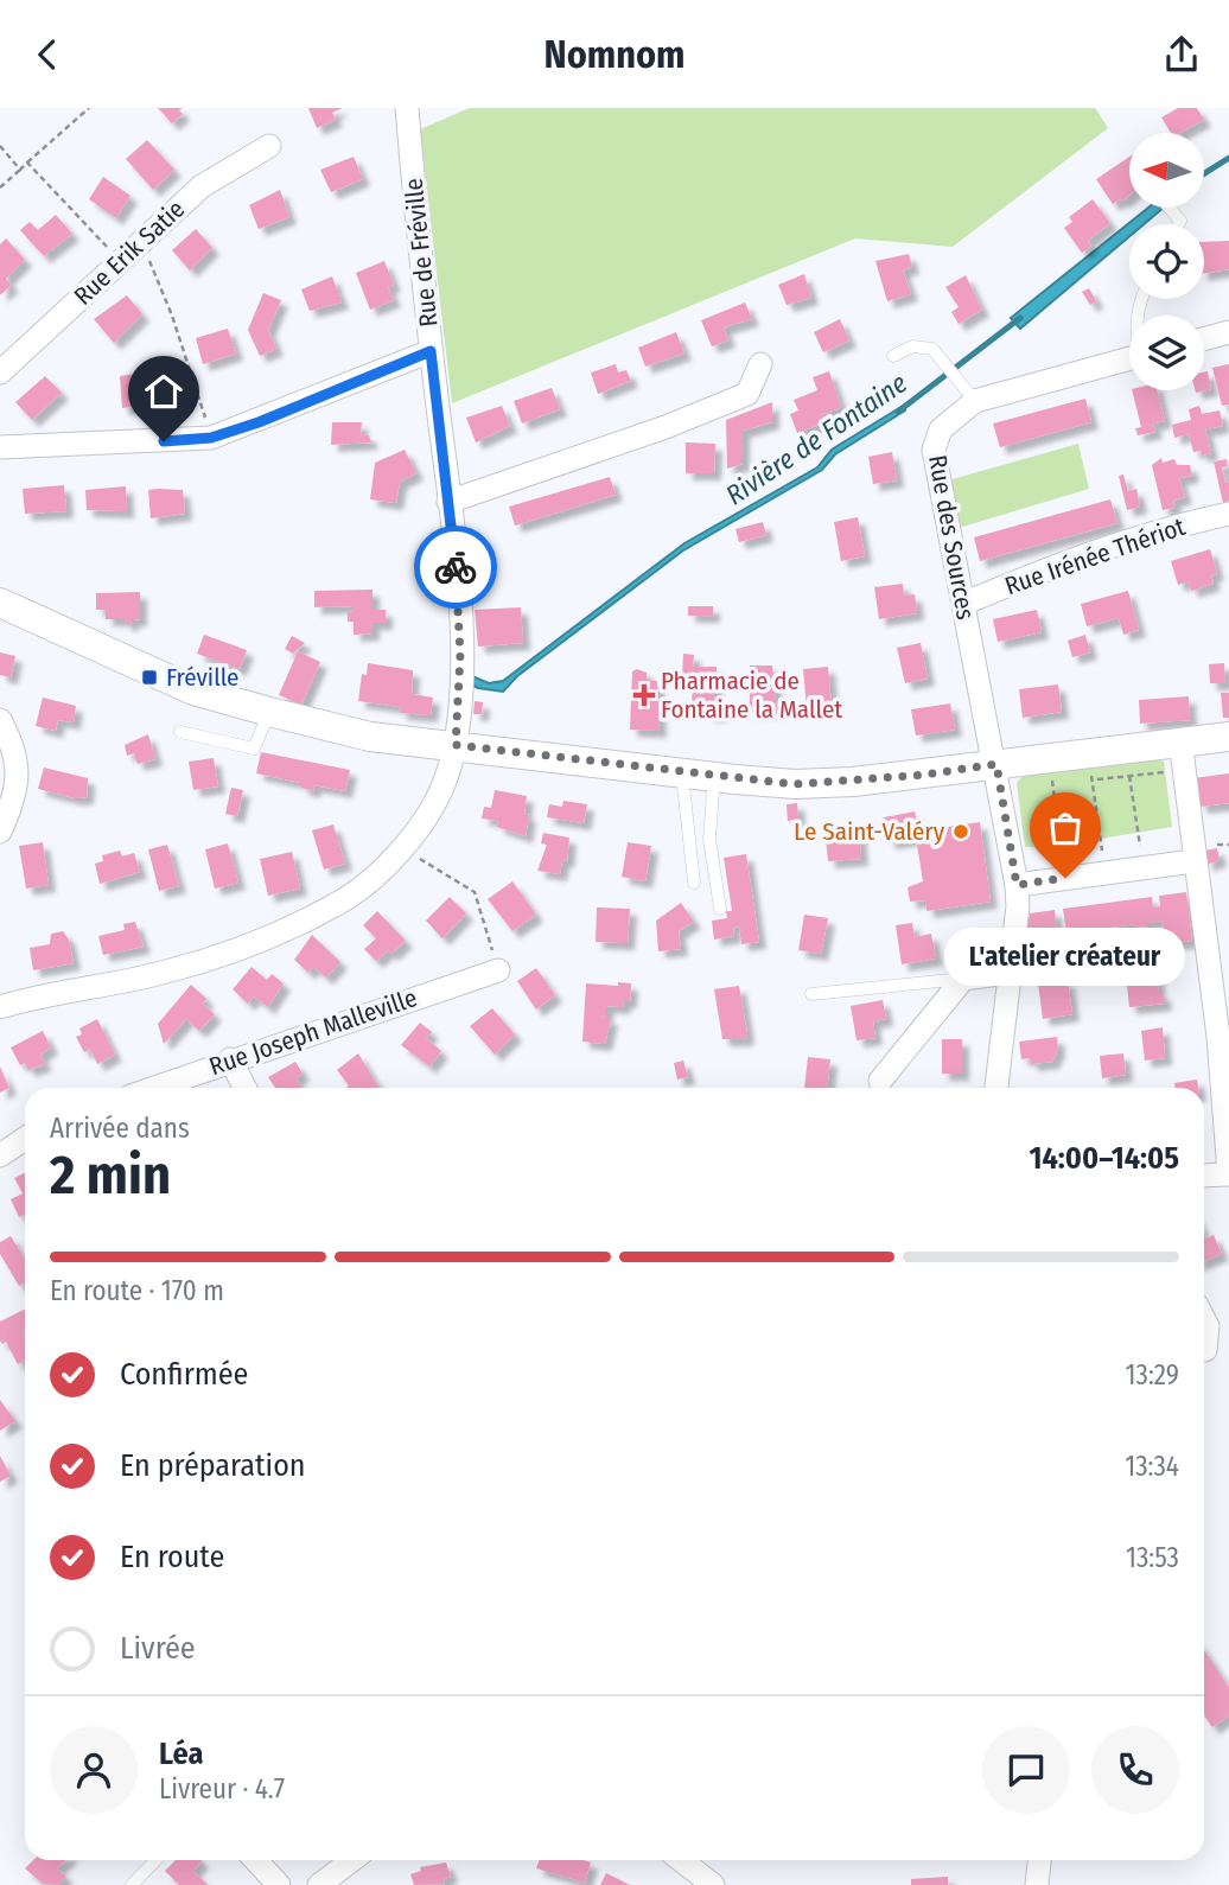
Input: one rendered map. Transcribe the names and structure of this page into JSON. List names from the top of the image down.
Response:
{
  "streets": {
    "street": [
      "Rue Erik Satie",
      "Rue de Fréville",
      "Rue des Sources",
      "Rue Irénée Thériot",
      "Rue Joseph Malleville"
    ]
  },
  "crossings": [
    ["Rue des Sources", "Rue Irénée Thériot"]
  ],
  "water": ["Rivière de Fontaine"],
  "places": {
    "transit": ["Fréville"],
    "health": ["Pharmacie de Fontaine la Mallet"],
    "other": ["Le Saint-Valéry", "L'atelier créateur"]
  },
  "north": "left",
  "page": {
    "header": "Nomnom",
    "bubble": "L'atelier créateur",
    "heading": ["2 min", "Arrivée dans", "14:00–14:05"],
    "panel": ["Léa", "Livreur · 4.7"],
    "bar": "En route · 170 m",
    "list": [
      ["Confirmée", "13:29"],
      ["En préparation", "13:34"],
      ["En route", "13:53"],
      "Livrée"
    ]
  }
}
